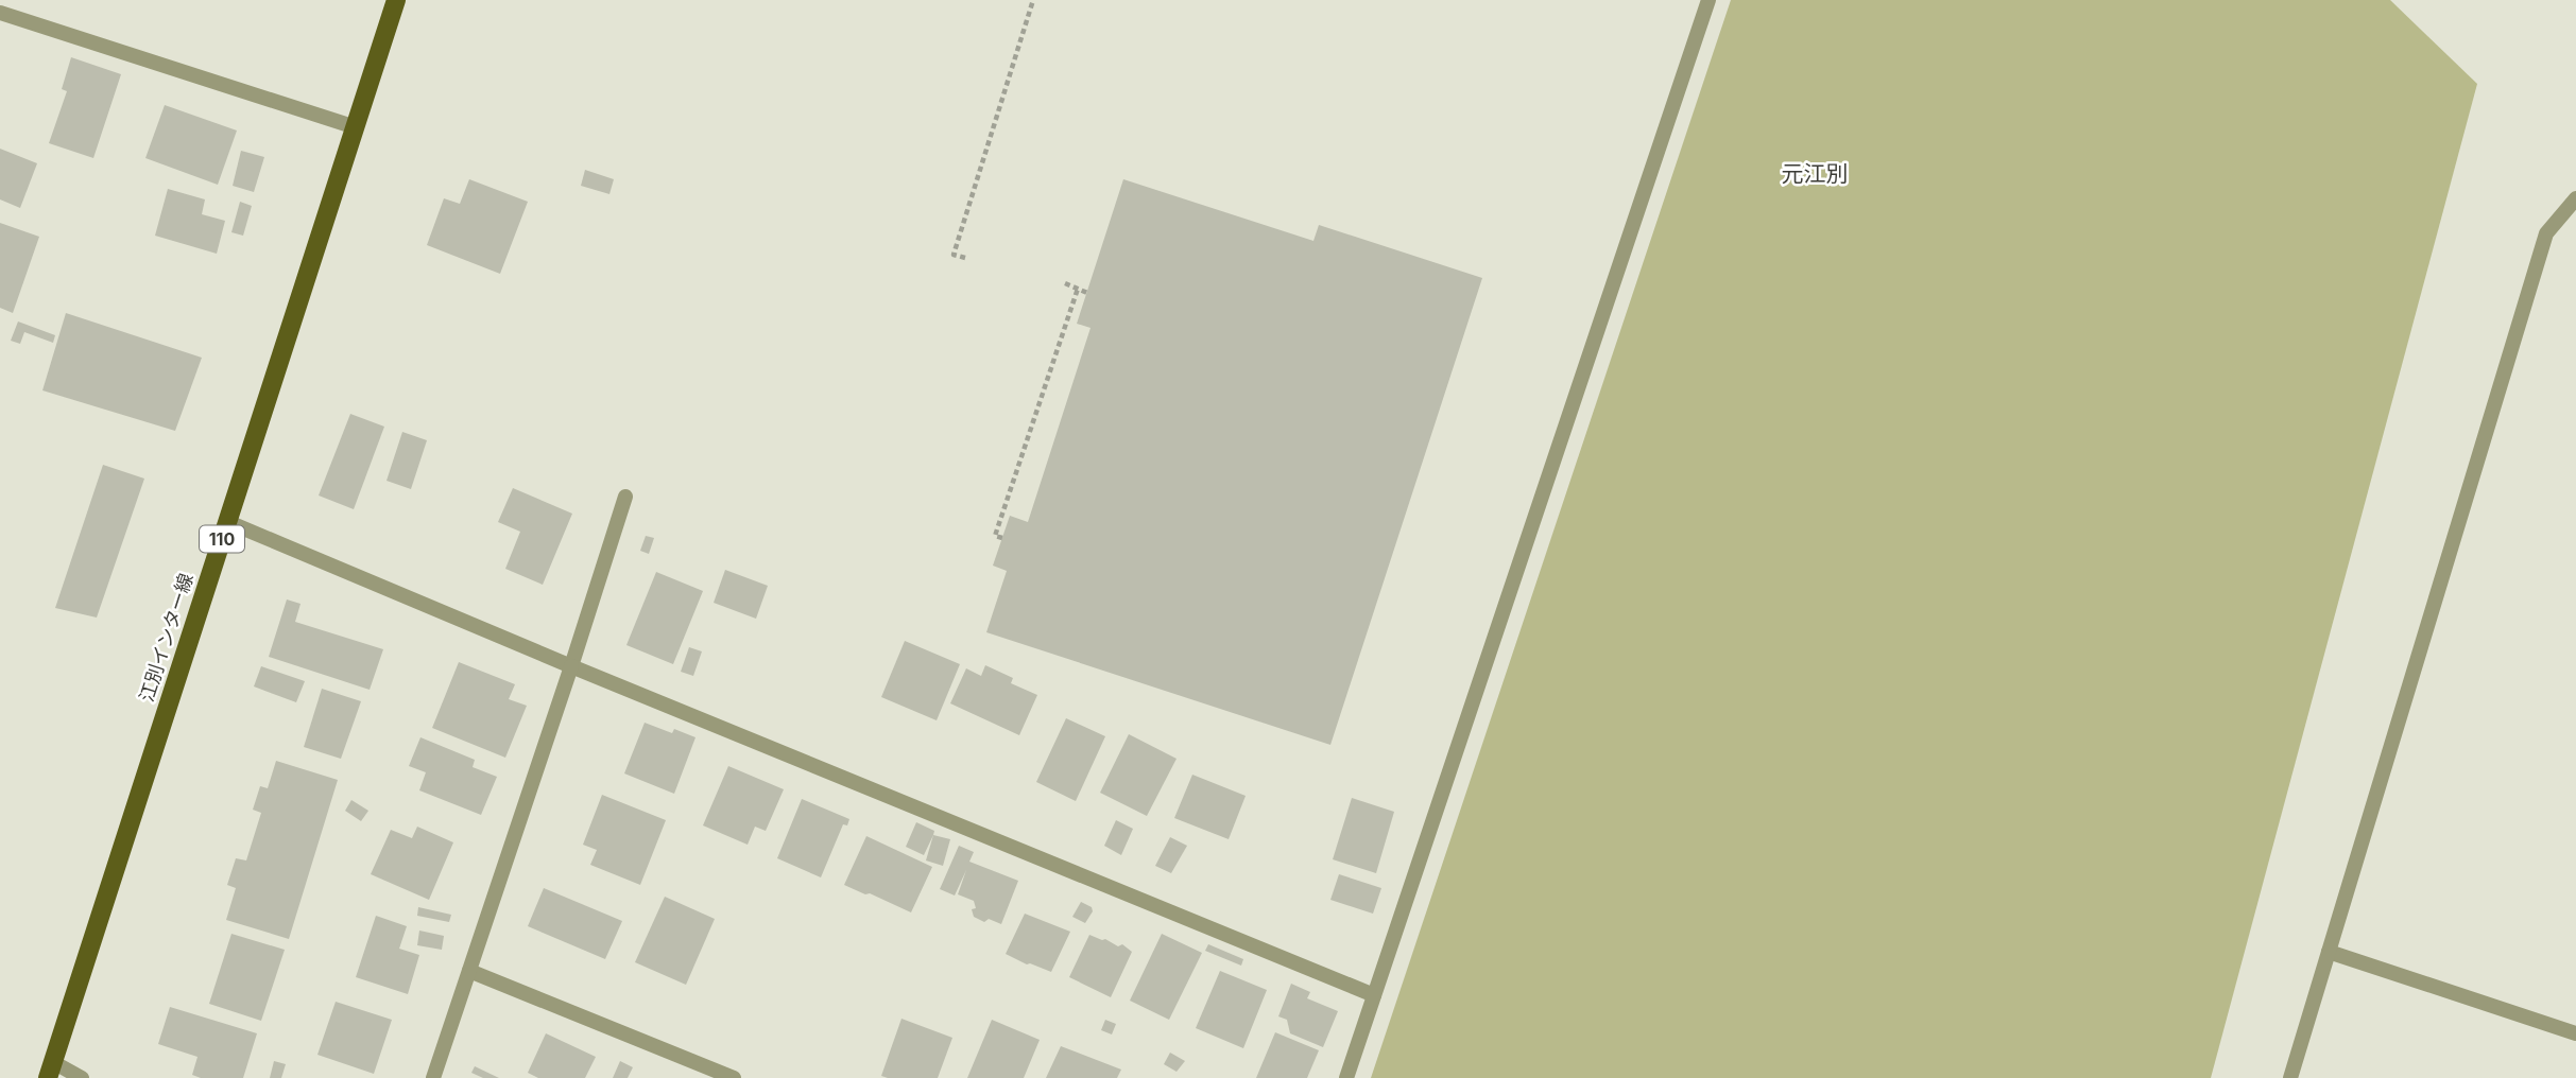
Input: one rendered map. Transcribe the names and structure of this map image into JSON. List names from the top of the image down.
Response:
{
  "streets": {
    "main road": ["110", "江別インター線"]
  },
  "districts": ["元江別"]
}
